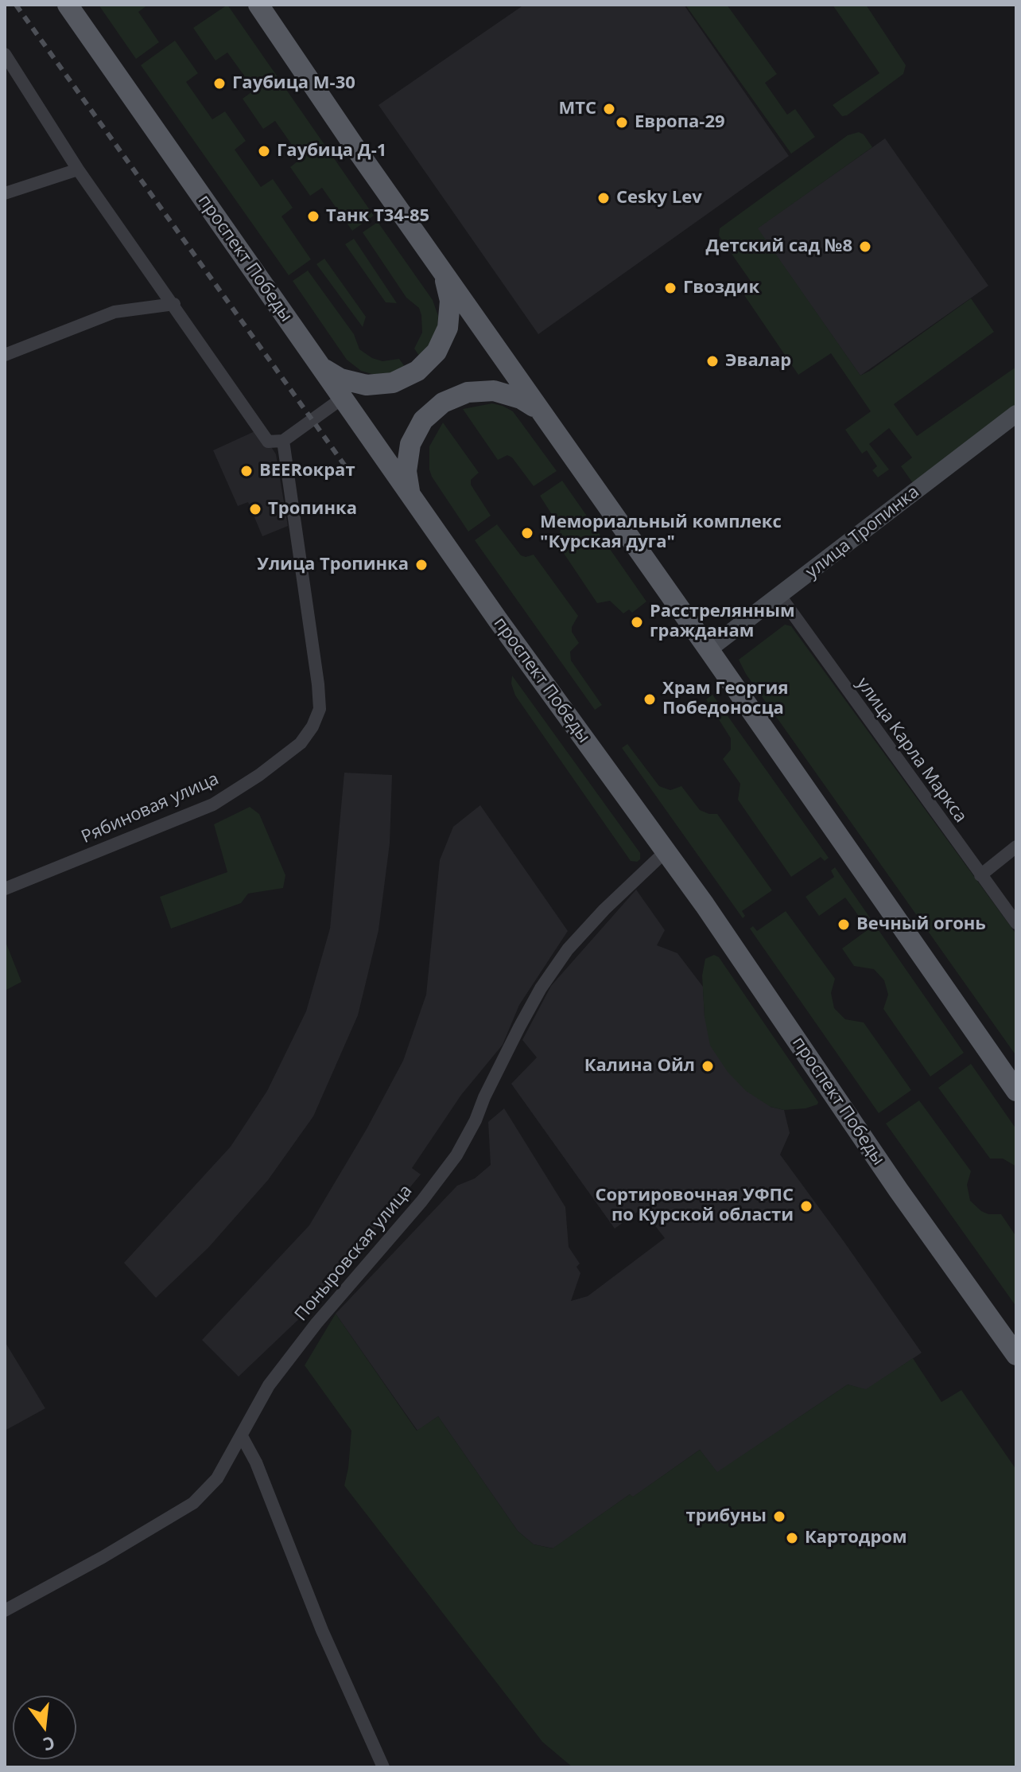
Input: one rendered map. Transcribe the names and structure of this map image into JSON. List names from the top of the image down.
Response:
{
  "streets": {
    "main road": ["проспект Победы", "улица Тропинка"],
    "street": ["улица Карла Маркса", "Рябиновая улица", "Поныровская улица"]
  },
  "crossings": [
    ["проспект Победы", "Поныровская улица"],
    ["улица Тропинка", "улица Карла Маркса"]
  ],
  "places": [
    "Гаубица М-30",
    "МТС",
    "Европа-29",
    "Гаубица Д-1",
    "Cesky Lev",
    "Танк Т34-85",
    "Детский сад №8",
    "Гвоздик",
    "Эвалар",
    "BEERократ",
    "Тропинка",
    "Мемориальный комплекс \"Курская дуга\"",
    "Улица Тропинка",
    "Расстрелянным гражданам",
    "Храм Георгия Победоносца",
    "Вечный огонь",
    "Калина Ойл",
    "Сортировочная УФПС по Курской области",
    "трибуны",
    "Картодром"
  ],
  "north": "bottom"
}
